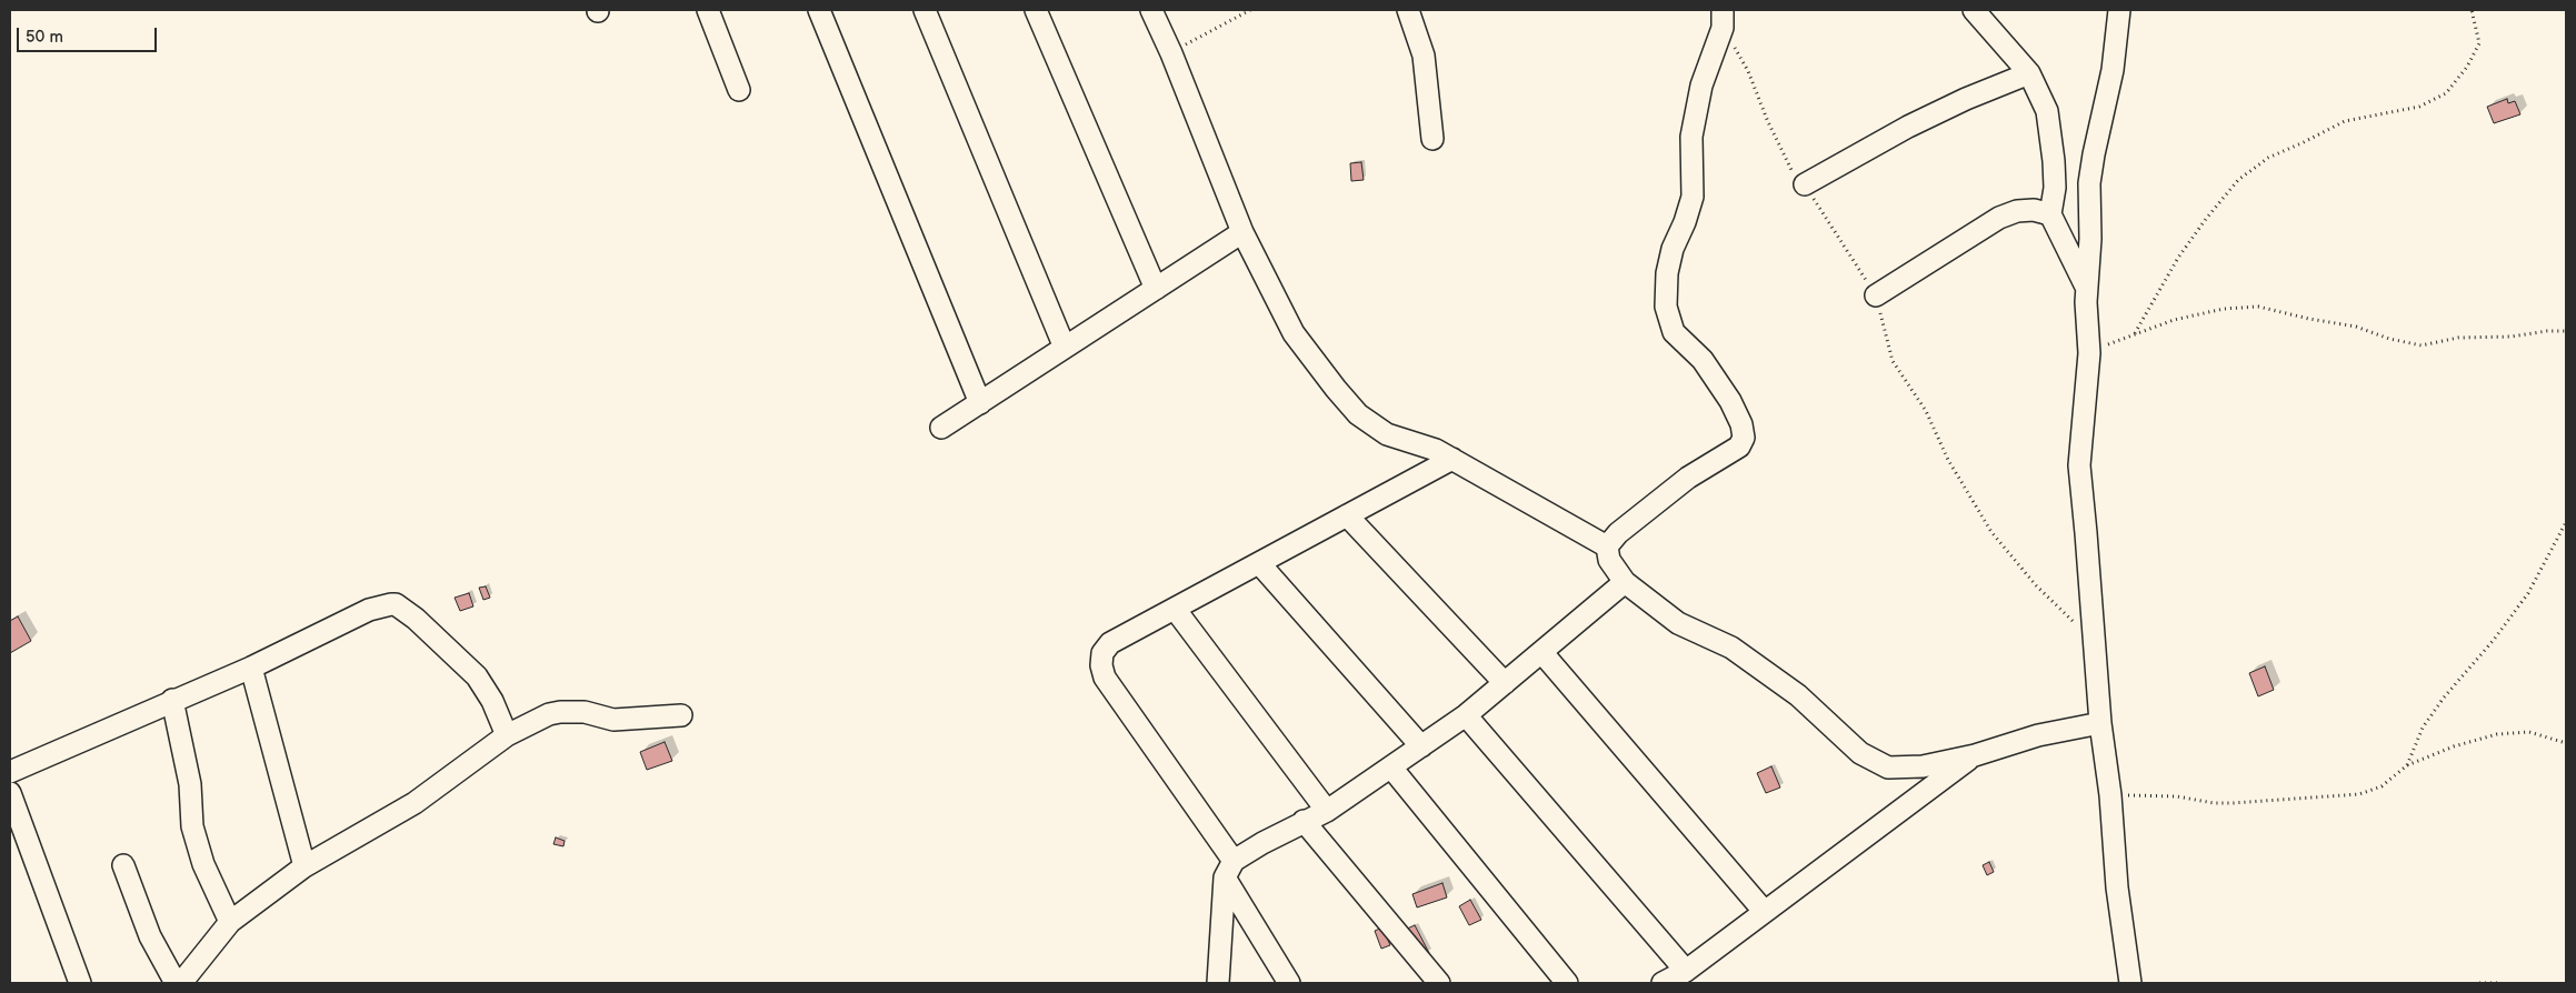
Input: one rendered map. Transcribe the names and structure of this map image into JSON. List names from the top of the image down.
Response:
{
  "scale_bar": "50 m"
}
